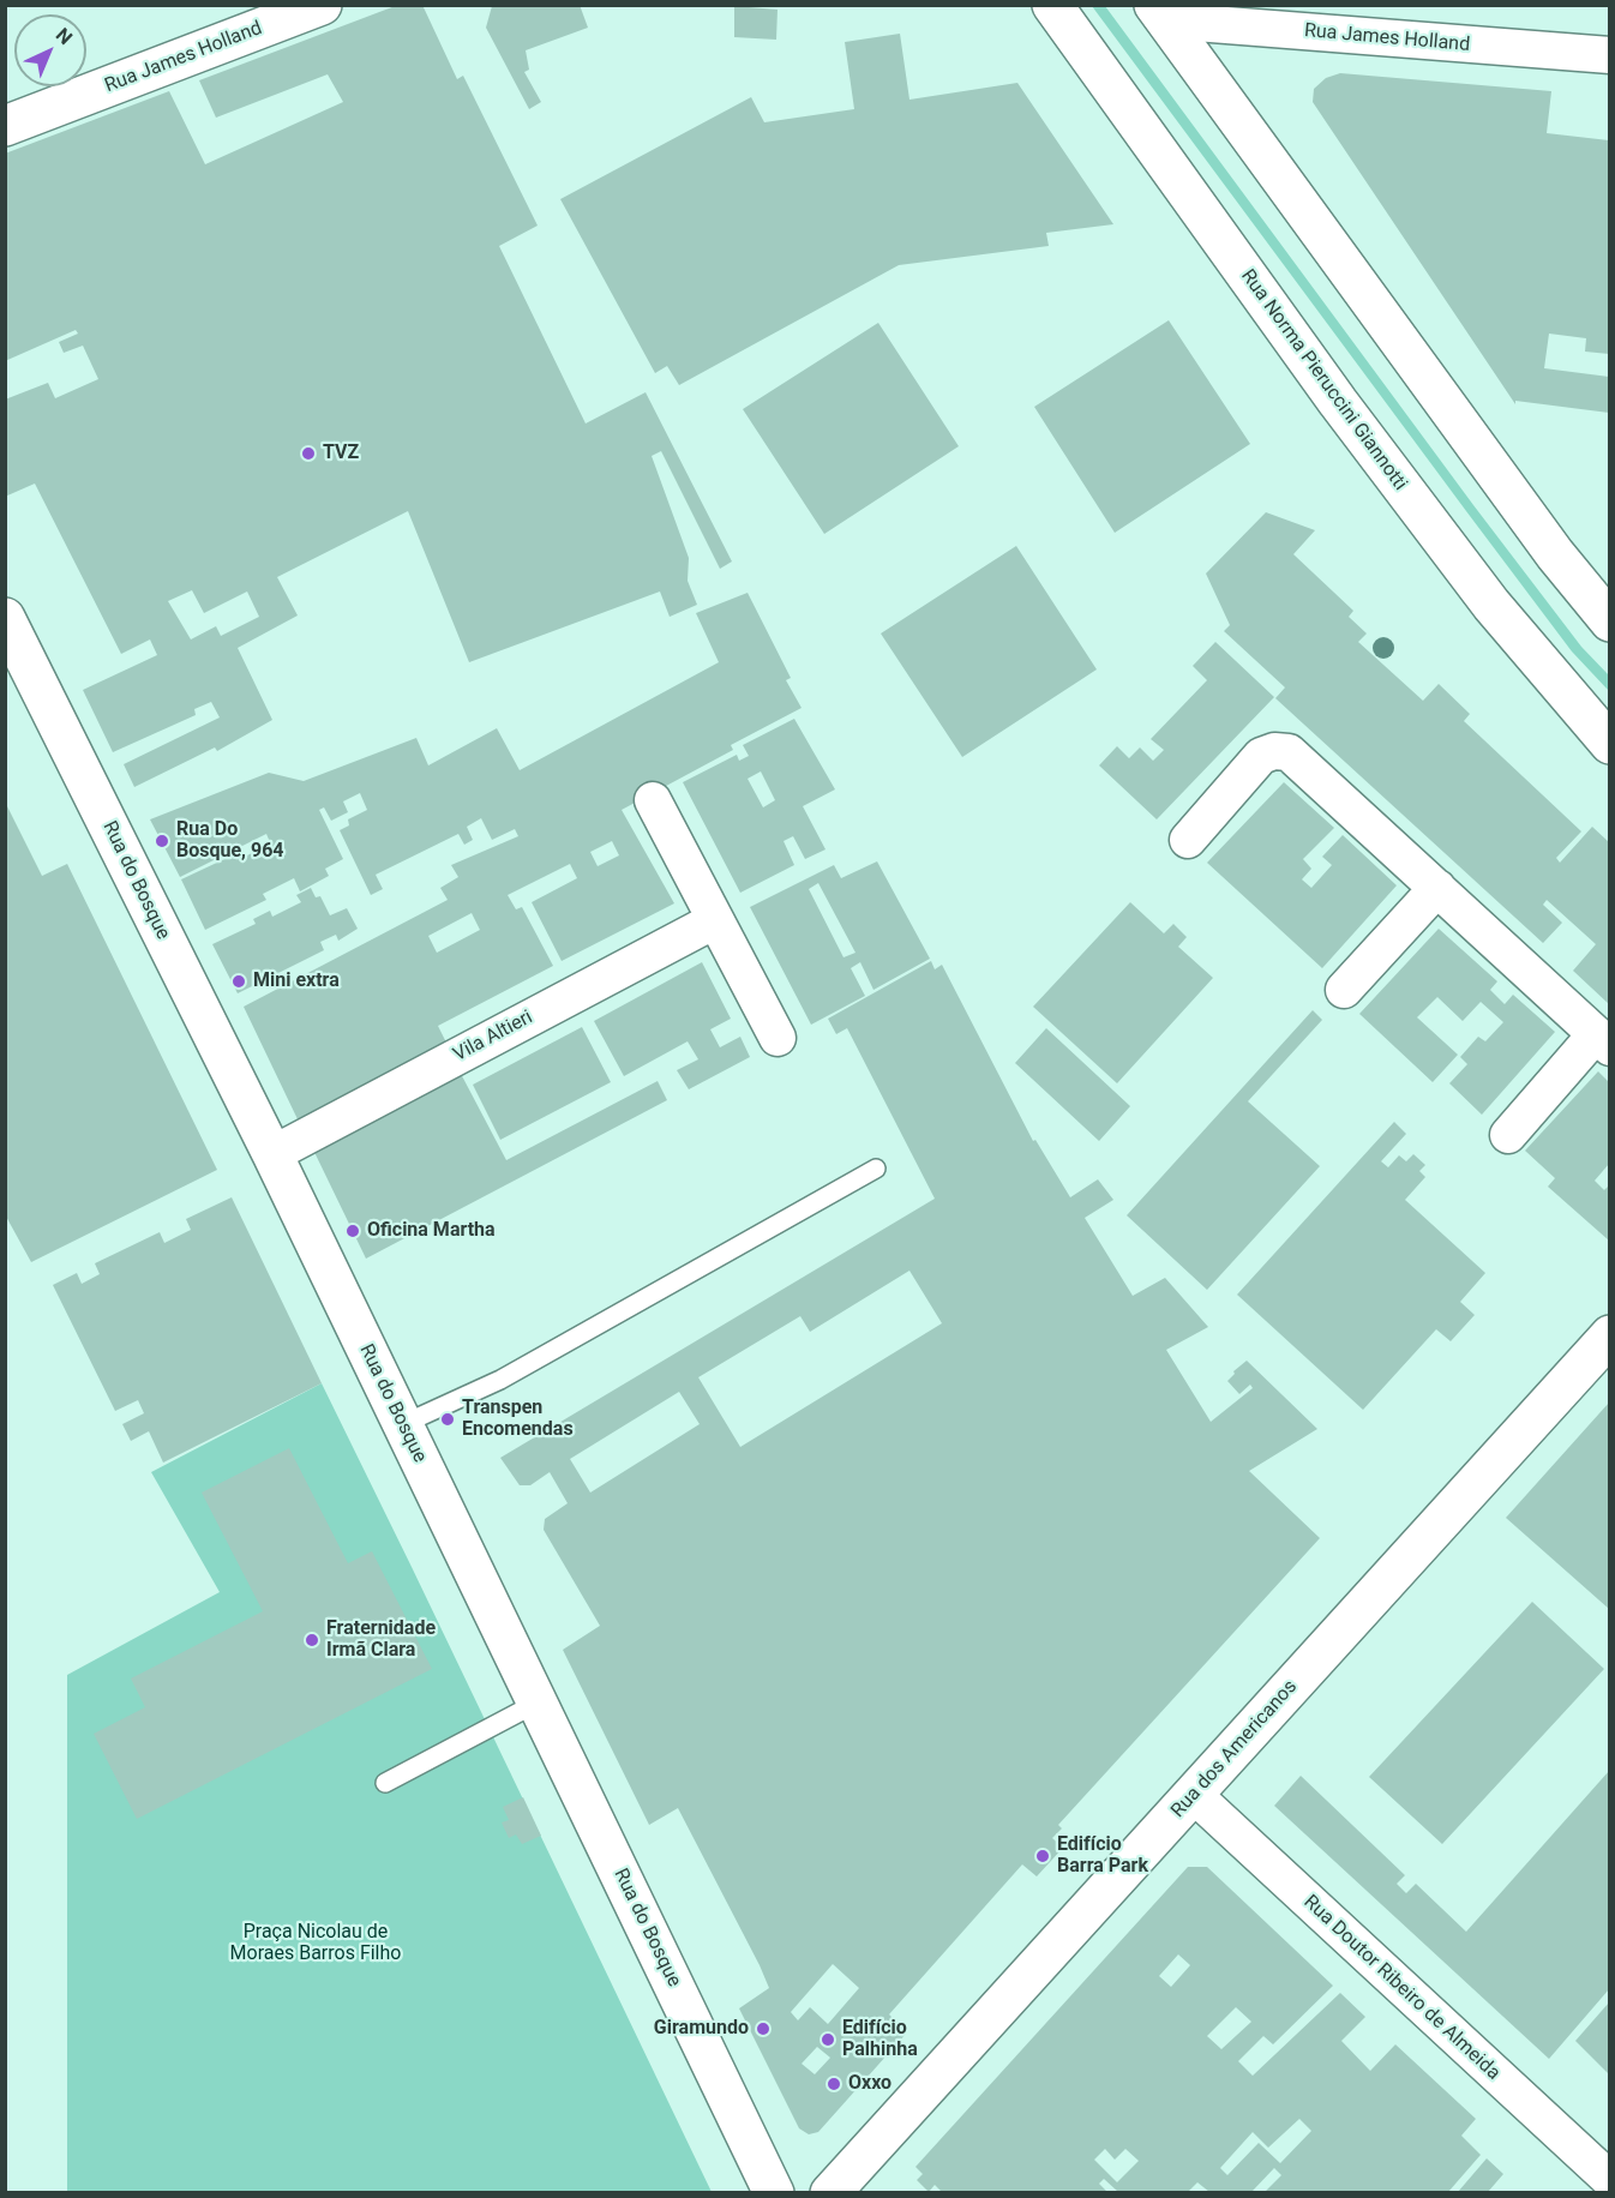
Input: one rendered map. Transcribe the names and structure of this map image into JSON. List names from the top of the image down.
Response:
{
  "streets": {
    "street": [
      "Rua James Holland",
      "Rua Norma Pieruccini Giannotti",
      "Rua do Bosque",
      "Vila Altieri",
      "Rua dos Americanos",
      "Rua Doutor Ribeiro de Almeida"
    ]
  },
  "crossings": [
    ["Rua do Bosque", "Vila Altieri"],
    ["Rua dos Americanos", "Rua Doutor Ribeiro de Almeida"]
  ],
  "parks": ["Praça Nicolau de Moraes Barros Filho"],
  "places": [
    "TVZ",
    "Rua Do Bosque, 964",
    "Mini extra",
    "Oficina Martha",
    "Transpen Encomendas",
    "Fraternidade Irmã Clara",
    "Edifício Barra Park",
    "Giramundo",
    "Edifício Palhinha",
    "Oxxo"
  ],
  "north": "top right"
}
